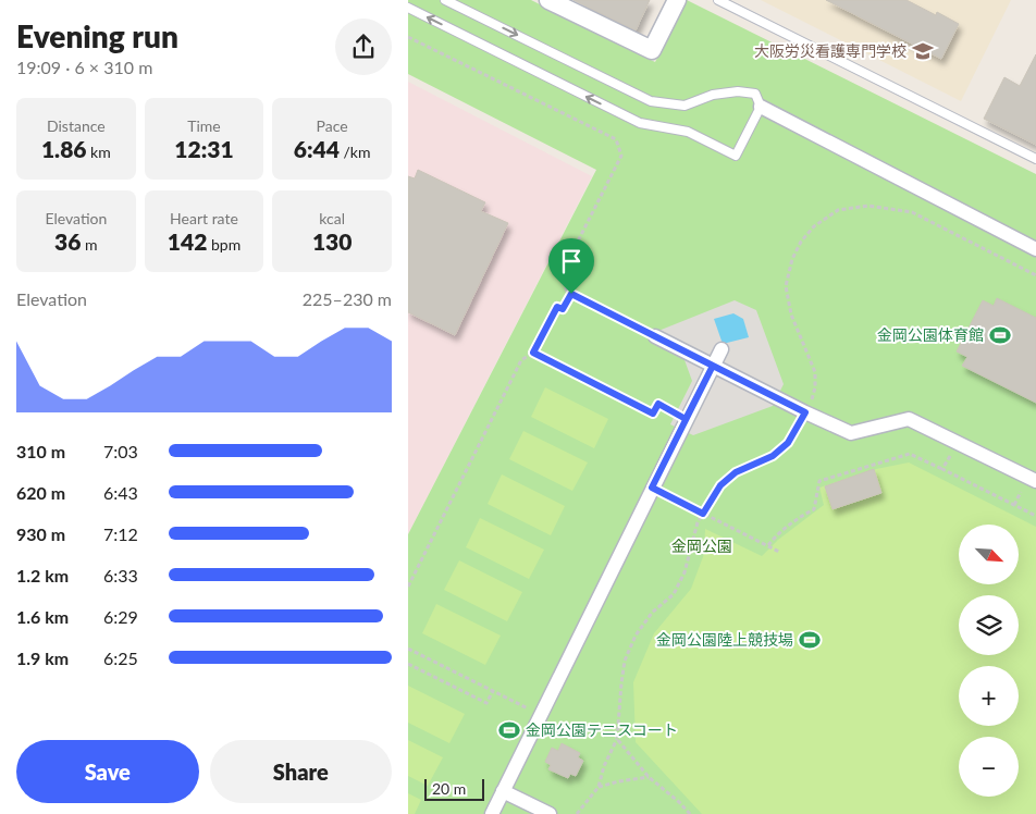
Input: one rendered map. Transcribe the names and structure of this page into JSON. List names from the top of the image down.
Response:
{
  "parks": ["金岡公園"],
  "places": {
    "school or university": ["大阪労災看護専門学校"],
    "sports": ["金岡公園体育館", "金岡公園陸上競技場", "金岡公園テニスコート"]
  },
  "scale_bar": "20 m",
  "north": "bottom right",
  "page": {
    "heading": ["Evening run", "19:09 · 6 × 310 m"],
    "stats": [
      ["Distance", "1.86 km"],
      ["Time", "12:31"],
      ["Pace", "6:44 /km"],
      ["Elevation", "36 m"],
      ["Heart rate", "142 bpm"],
      ["kcal", "130"]
    ],
    "chart": ["Elevation", "225–230 m"],
    "list": [
      {
        "name": "310 m",
        "note": "7:03"
      },
      {
        "name": "620 m",
        "note": "6:43"
      },
      {
        "name": "930 m",
        "note": "7:12"
      },
      {
        "name": "1.2 km",
        "note": "6:33"
      },
      {
        "name": "1.6 km",
        "note": "6:29"
      },
      {
        "name": "1.9 km",
        "note": "6:25"
      }
    ],
    "map_buttons": ["+", "−"],
    "buttons": ["Save", "Share"],
    "scale": "20 m"
  }
}
